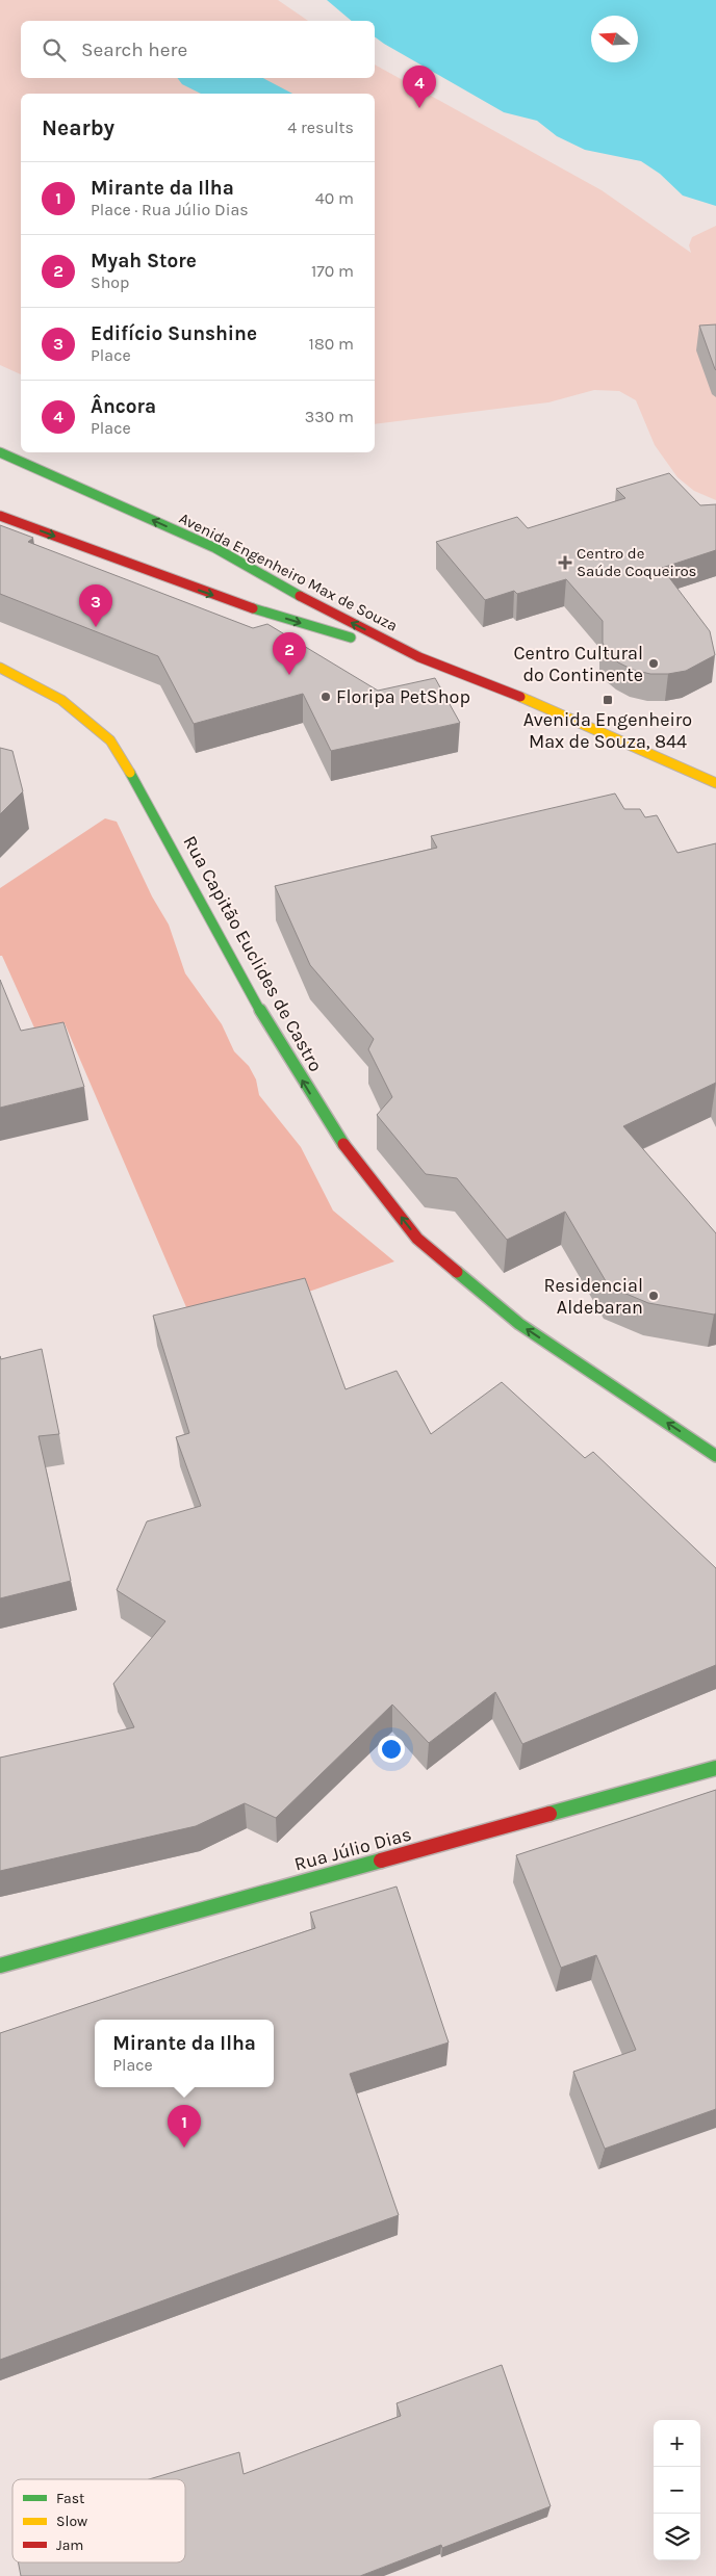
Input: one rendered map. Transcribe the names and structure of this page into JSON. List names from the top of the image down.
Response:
{
  "streets": {
    "street": ["Avenida Engenheiro Max de Souza", "Rua Capitão Euclides de Castro", "Rua Júlio Dias"]
  },
  "one_way": ["Rua Capitão Euclides de Castro"],
  "places": {
    "health": ["Centro de Saúde Coqueiros"],
    "other": ["Centro Cultural do Continente", "Floripa PetShop", "Residencial Aldebaran"],
    "transit": ["Avenida Engenheiro Max de Souza, 844"]
  },
  "legend": ["Fast", "Slow", "Jam"],
  "north": "left",
  "page": {
    "search": "Search here",
    "pins": [
      "4",
      "3",
      "2",
      "1"
    ],
    "heading": ["Nearby", "4 results"],
    "list": [
      {
        "mark": "1",
        "name": "Mirante da Ilha",
        "note": "Place · Rua Júlio Dias",
        "value": "40 m"
      },
      {
        "mark": "2",
        "name": "Myah Store",
        "note": "Shop",
        "value": "170 m"
      },
      {
        "mark": "3",
        "name": "Edifício Sunshine",
        "note": "Place",
        "value": "180 m"
      },
      {
        "mark": "4",
        "name": "Âncora",
        "note": "Place",
        "value": "330 m"
      }
    ],
    "popup": ["Mirante da Ilha", "Place"],
    "map_buttons": ["+", "−"]
  }
}
